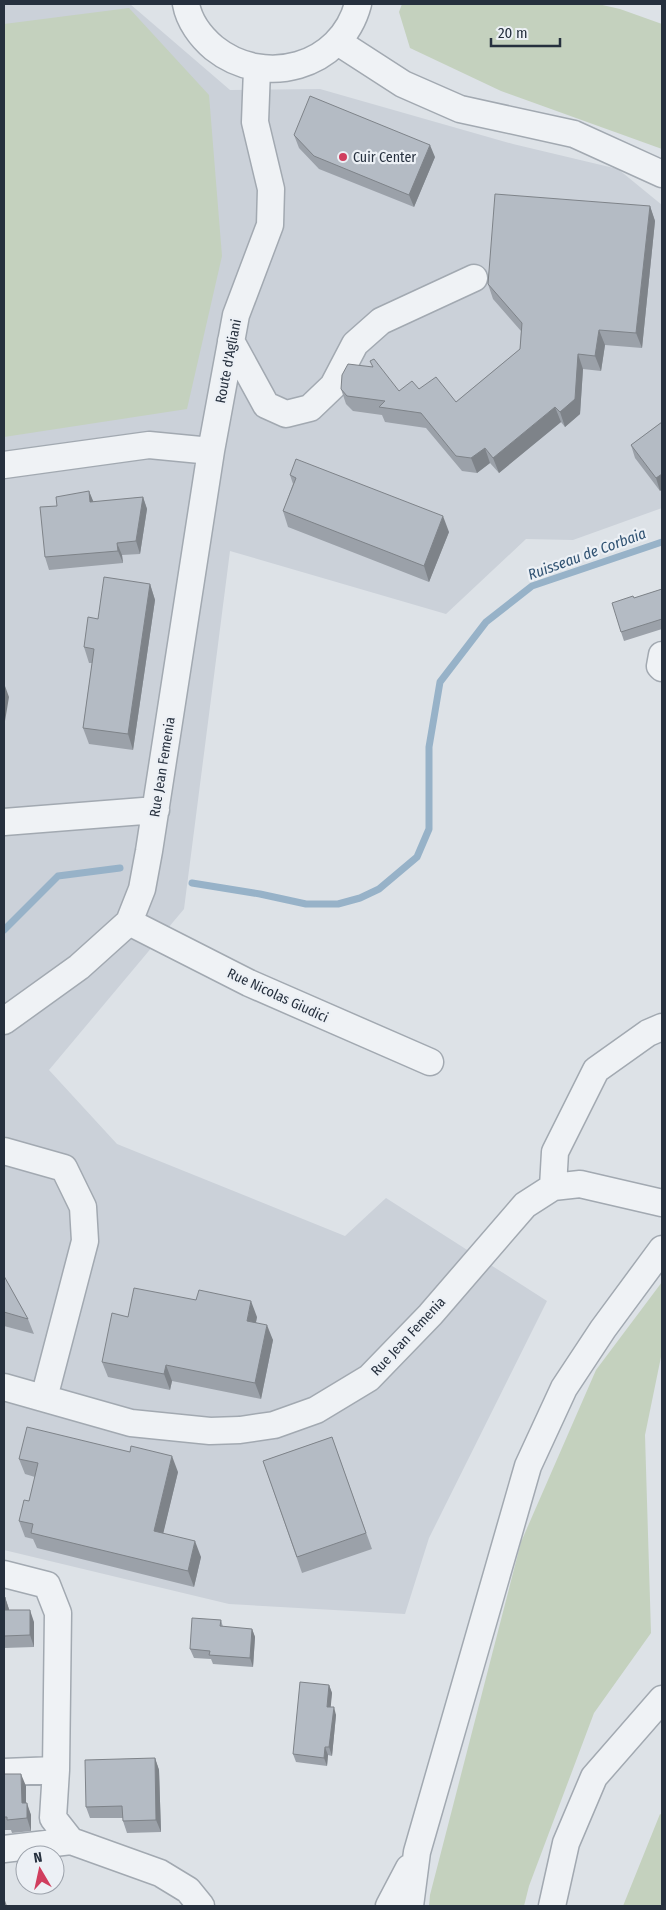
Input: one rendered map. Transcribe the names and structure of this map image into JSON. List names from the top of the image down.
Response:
{
  "streets": {
    "street": ["Route d'Agliani", "Rue Jean Femenia", "Rue Nicolas Giudici"]
  },
  "crossings": [
    ["Route d'Agliani", "Rue Jean Femenia"],
    ["Rue Jean Femenia", "Rue Nicolas Giudici"]
  ],
  "water": ["Ruisseau de Corbaia"],
  "places": ["Cuir Center"],
  "scale_bar": "20 m",
  "north": "top"
}
